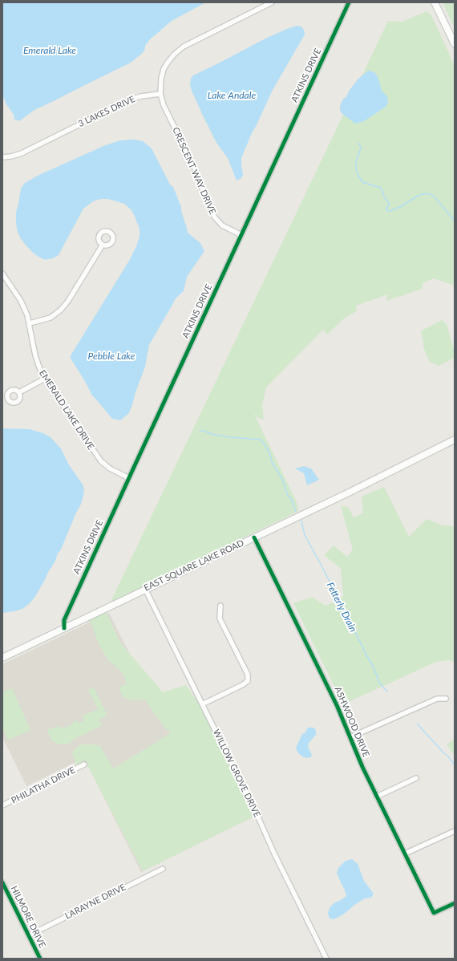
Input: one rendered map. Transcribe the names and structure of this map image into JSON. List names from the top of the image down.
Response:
{
  "streets": {
    "main road": ["EAST SQUARE LAKE ROAD"],
    "street": [
      "ATKINS DRIVE",
      "3 LAKES DRIVE",
      "CRESCENT WAY DRIVE",
      "EMERALD LAKE DRIVE",
      "ASHWOOD DRIVE",
      "WILLOW GROVE DRIVE",
      "PHILATHA DRIVE",
      "LARAYNE DRIVE",
      "HILMORE DRIVE"
    ]
  },
  "crossings": [
    ["ATKINS DRIVE", "CRESCENT WAY DRIVE"],
    ["ATKINS DRIVE", "EMERALD LAKE DRIVE"],
    ["ATKINS DRIVE", "EAST SQUARE LAKE ROAD"],
    ["3 LAKES DRIVE", "CRESCENT WAY DRIVE"],
    ["EAST SQUARE LAKE ROAD", "ASHWOOD DRIVE"],
    ["EAST SQUARE LAKE ROAD", "WILLOW GROVE DRIVE"],
    ["LARAYNE DRIVE", "HILMORE DRIVE"]
  ],
  "water": [
    "Emerald Lake",
    "Lake Andale",
    "Pebble Lake",
    "Fetterly Drain"
  ]
}
